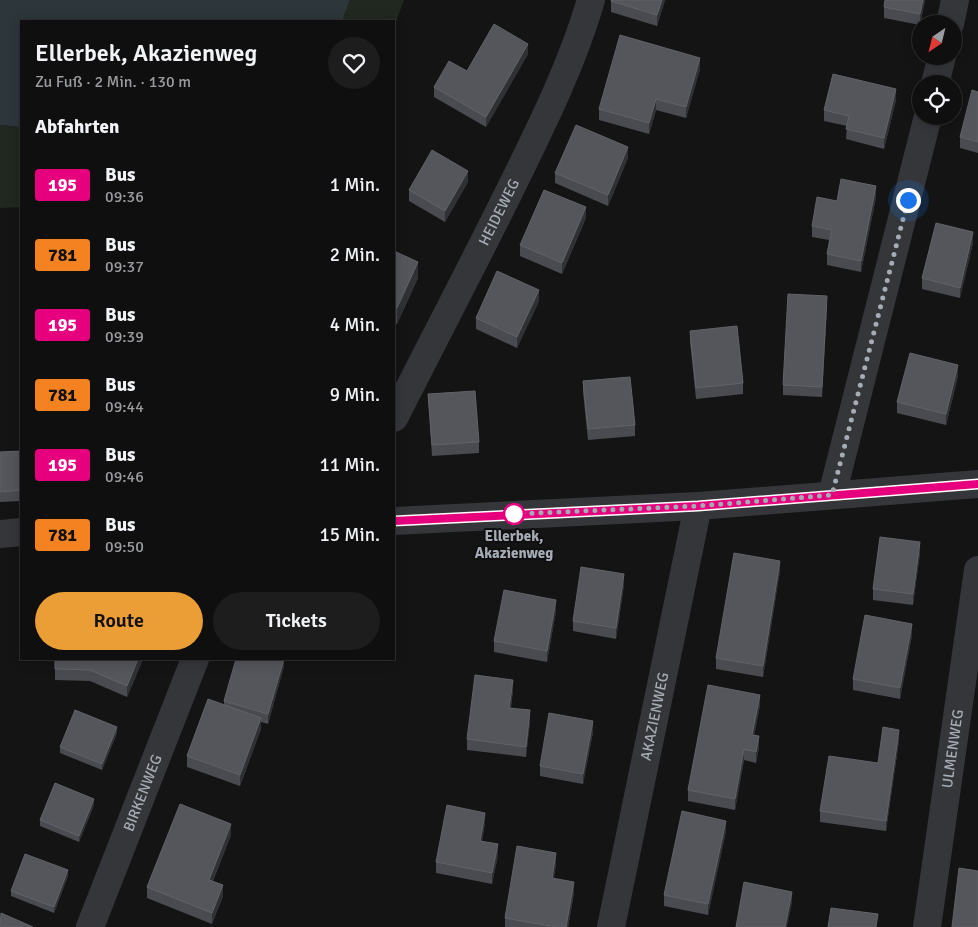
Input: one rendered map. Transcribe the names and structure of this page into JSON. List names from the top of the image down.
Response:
{
  "streets": {
    "street": [
      "HEIDEWEG",
      "AKAZIENWEG",
      "ULMENWEG",
      "BIRKENWEG"
    ]
  },
  "places": ["Ellerbek, Akazienweg"],
  "lines": ["bus line 195"],
  "north": "bottom left",
  "page": {
    "heading": [
      ["Ellerbek, Akazienweg", "Zu Fuß · 2 Min. · 130 m"],
      "Abfahrten"
    ],
    "list": [
      {
        "mark": "195",
        "name": "Bus",
        "note": "09:36",
        "value": "1 Min."
      },
      {
        "mark": "781",
        "name": "Bus",
        "note": "09:37",
        "value": "2 Min."
      },
      {
        "mark": "195",
        "name": "Bus",
        "note": "09:39",
        "value": "4 Min."
      },
      {
        "mark": "781",
        "name": "Bus",
        "note": "09:44",
        "value": "9 Min."
      },
      {
        "mark": "195",
        "name": "Bus",
        "note": "09:46",
        "value": "11 Min."
      },
      {
        "mark": "781",
        "name": "Bus",
        "note": "09:50",
        "value": "15 Min."
      }
    ],
    "buttons": ["Route", "Tickets"]
  }
}
